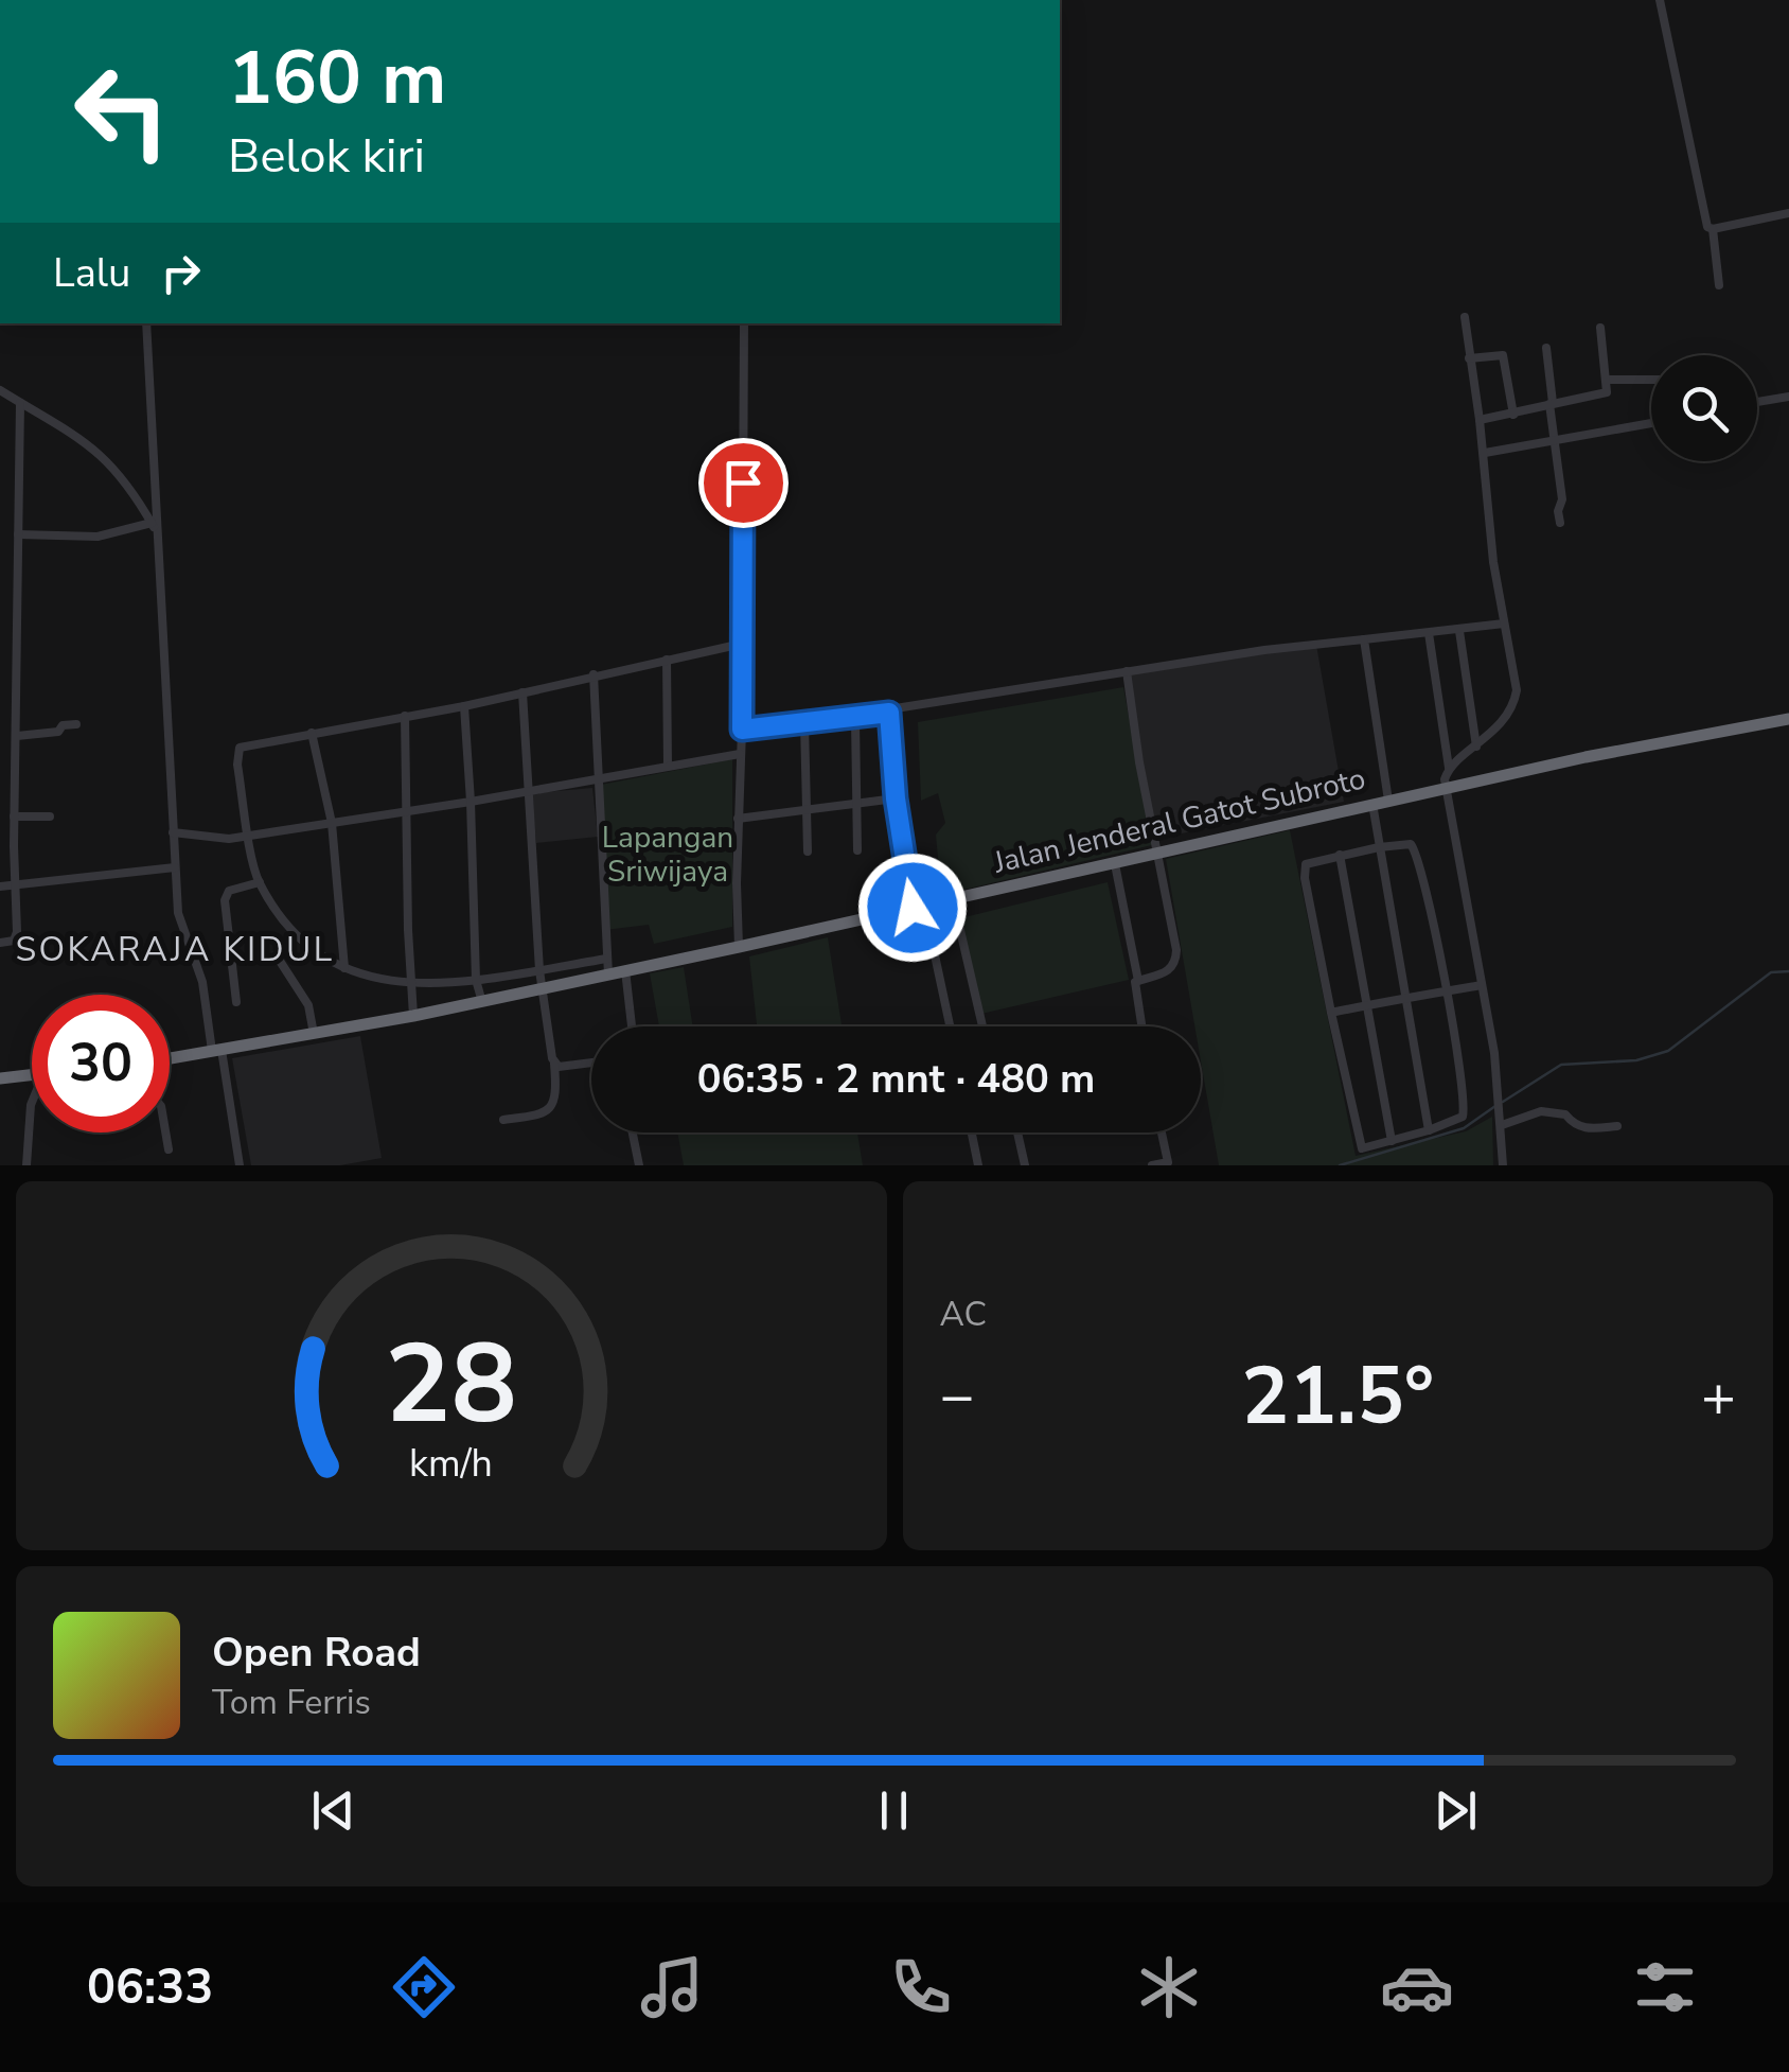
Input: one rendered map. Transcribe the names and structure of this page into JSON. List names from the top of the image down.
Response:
{
  "streets": {
    "highway": ["Jalan Jenderal Gatot Subroto"]
  },
  "districts": ["SOKARAJA KIDUL"],
  "parks": ["Lapangan Sriwijaya"],
  "page": {
    "turn": ["160 m", "Belok kiri"],
    "then": "Lalu",
    "limit": "30",
    "trip": "06:35 · 2 mnt · 480 m",
    "tile": "AC",
    "heat": ["−", "21.5°", "+"],
    "song": ["Open Road", "Tom Ferris"],
    "tabs": "06:33",
    "gauge": ["28", "km/h"]
  }
}
